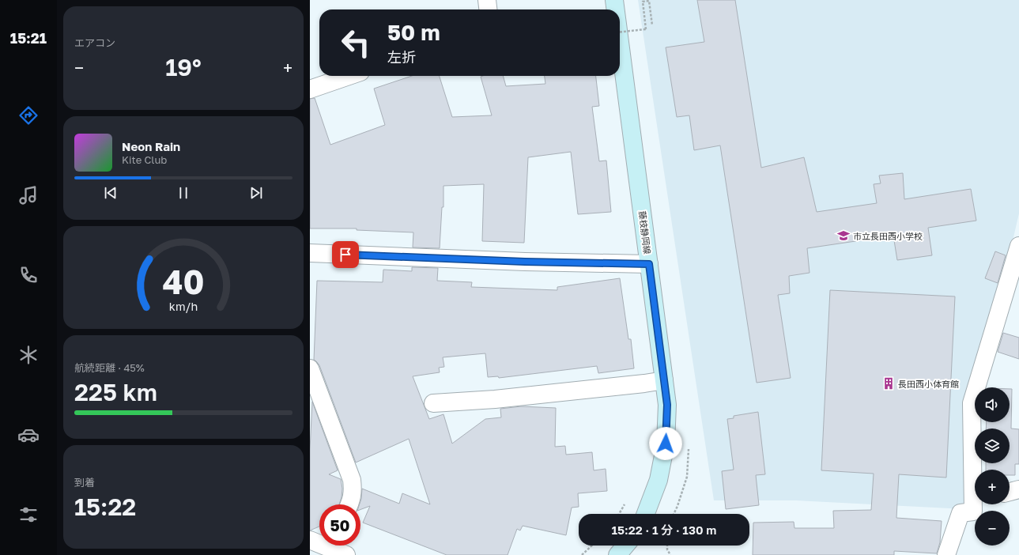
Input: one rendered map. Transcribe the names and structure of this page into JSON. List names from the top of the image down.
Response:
{
  "streets": {
    "main road": ["藤枝静岡線"]
  },
  "places": {
    "school or university": ["市立長田西小学校"],
    "building": ["長田西小体育館"]
  },
  "page": {
    "tabs": "15:21",
    "tile": [
      "エアコン",
      ["航続距離 · 45%", "225 km"],
      ["到着", "15:22"]
    ],
    "turn": ["50 m", "左折"],
    "heat": ["−", "19°", "+"],
    "song": ["Neon Rain", "Kite Club"],
    "map_buttons": ["+", "−"],
    "limit": "50",
    "trip": "15:22 · 1 分 · 130 m",
    "gauge": ["40", "km/h"]
  }
}
